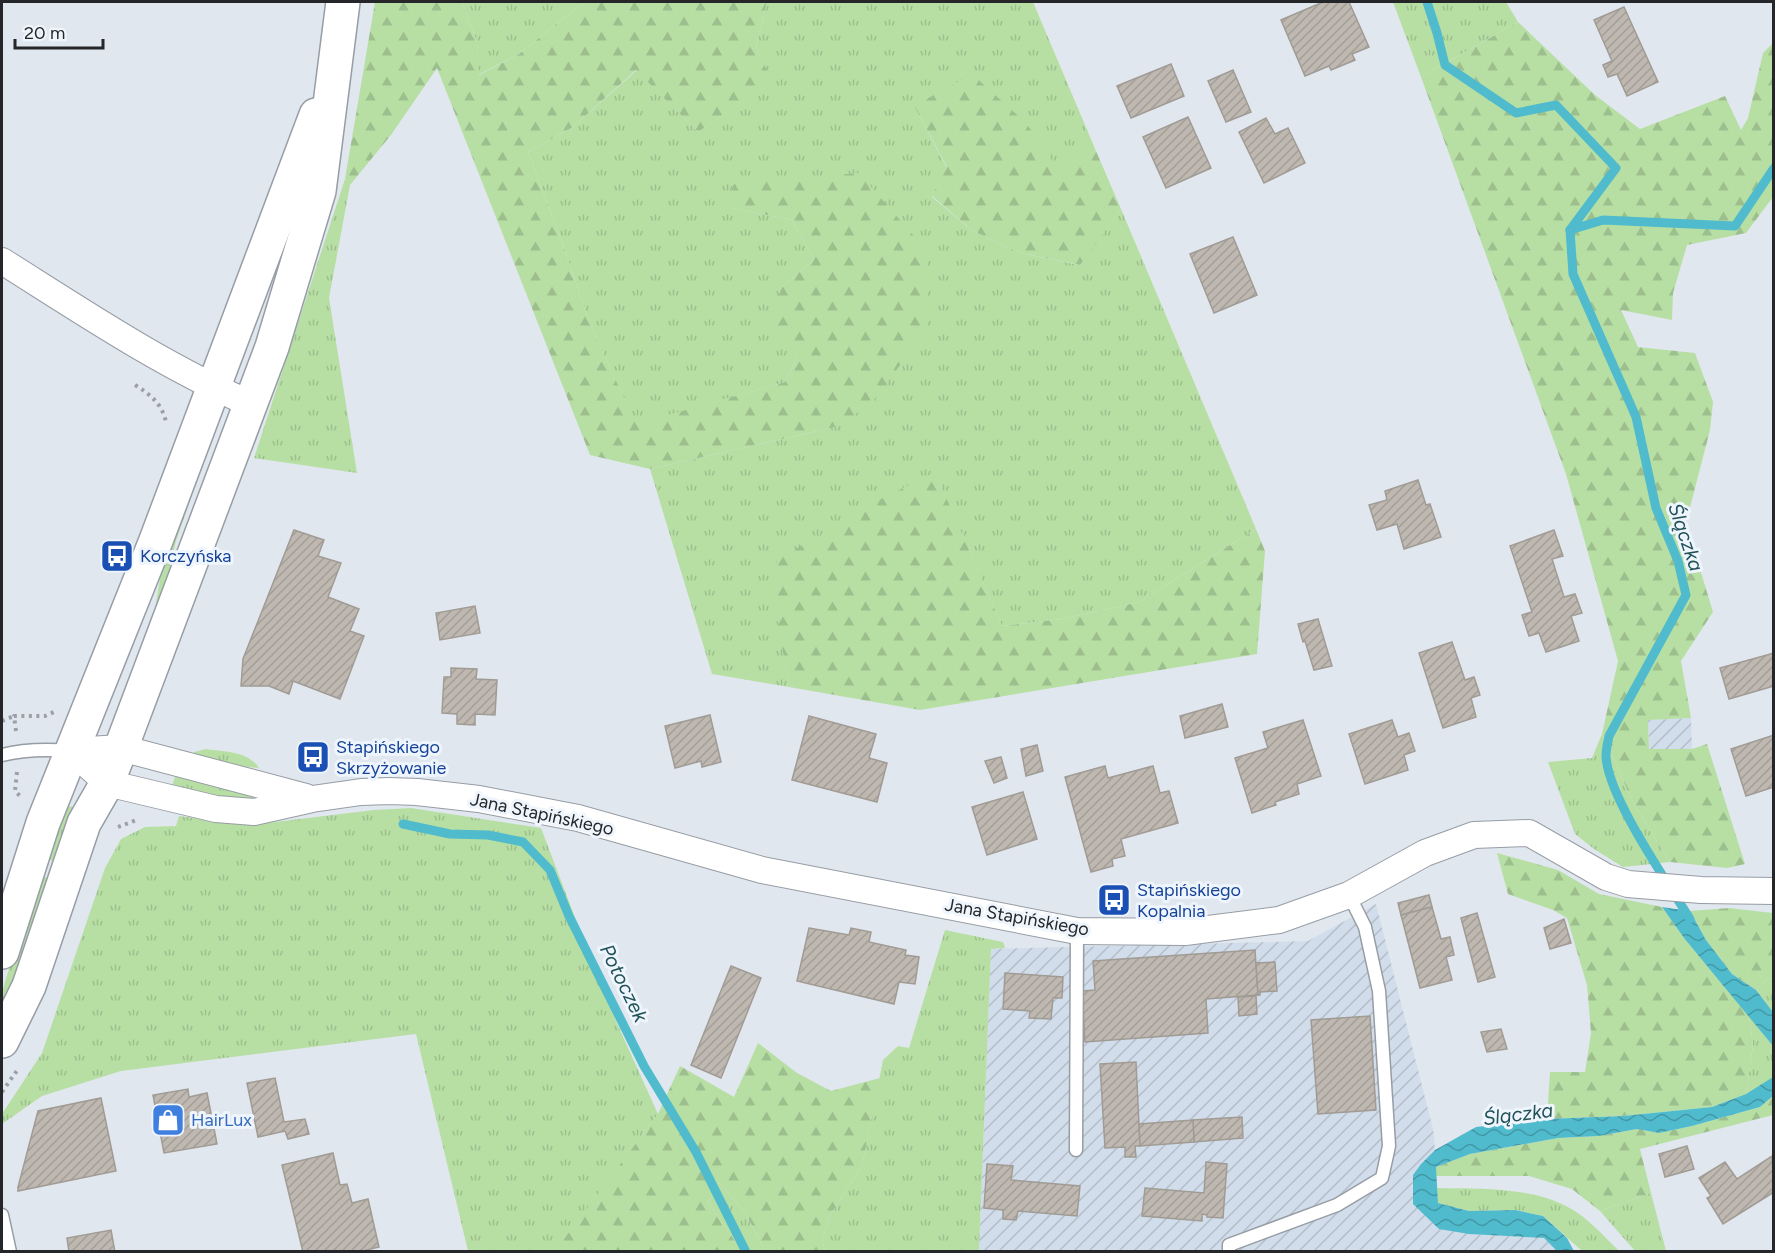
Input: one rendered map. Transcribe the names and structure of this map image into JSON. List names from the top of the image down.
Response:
{
  "streets": {
    "street": ["Jana Stapińskiego"]
  },
  "water": ["Ślączka", "Potoczek"],
  "places": {
    "bus stop": ["Korczyńska", "Stapińskiego Skrzyżowanie", "Stapińskiego Kopalnia"],
    "shop": ["HairLux"]
  },
  "scale_bar": "20 m"
}
